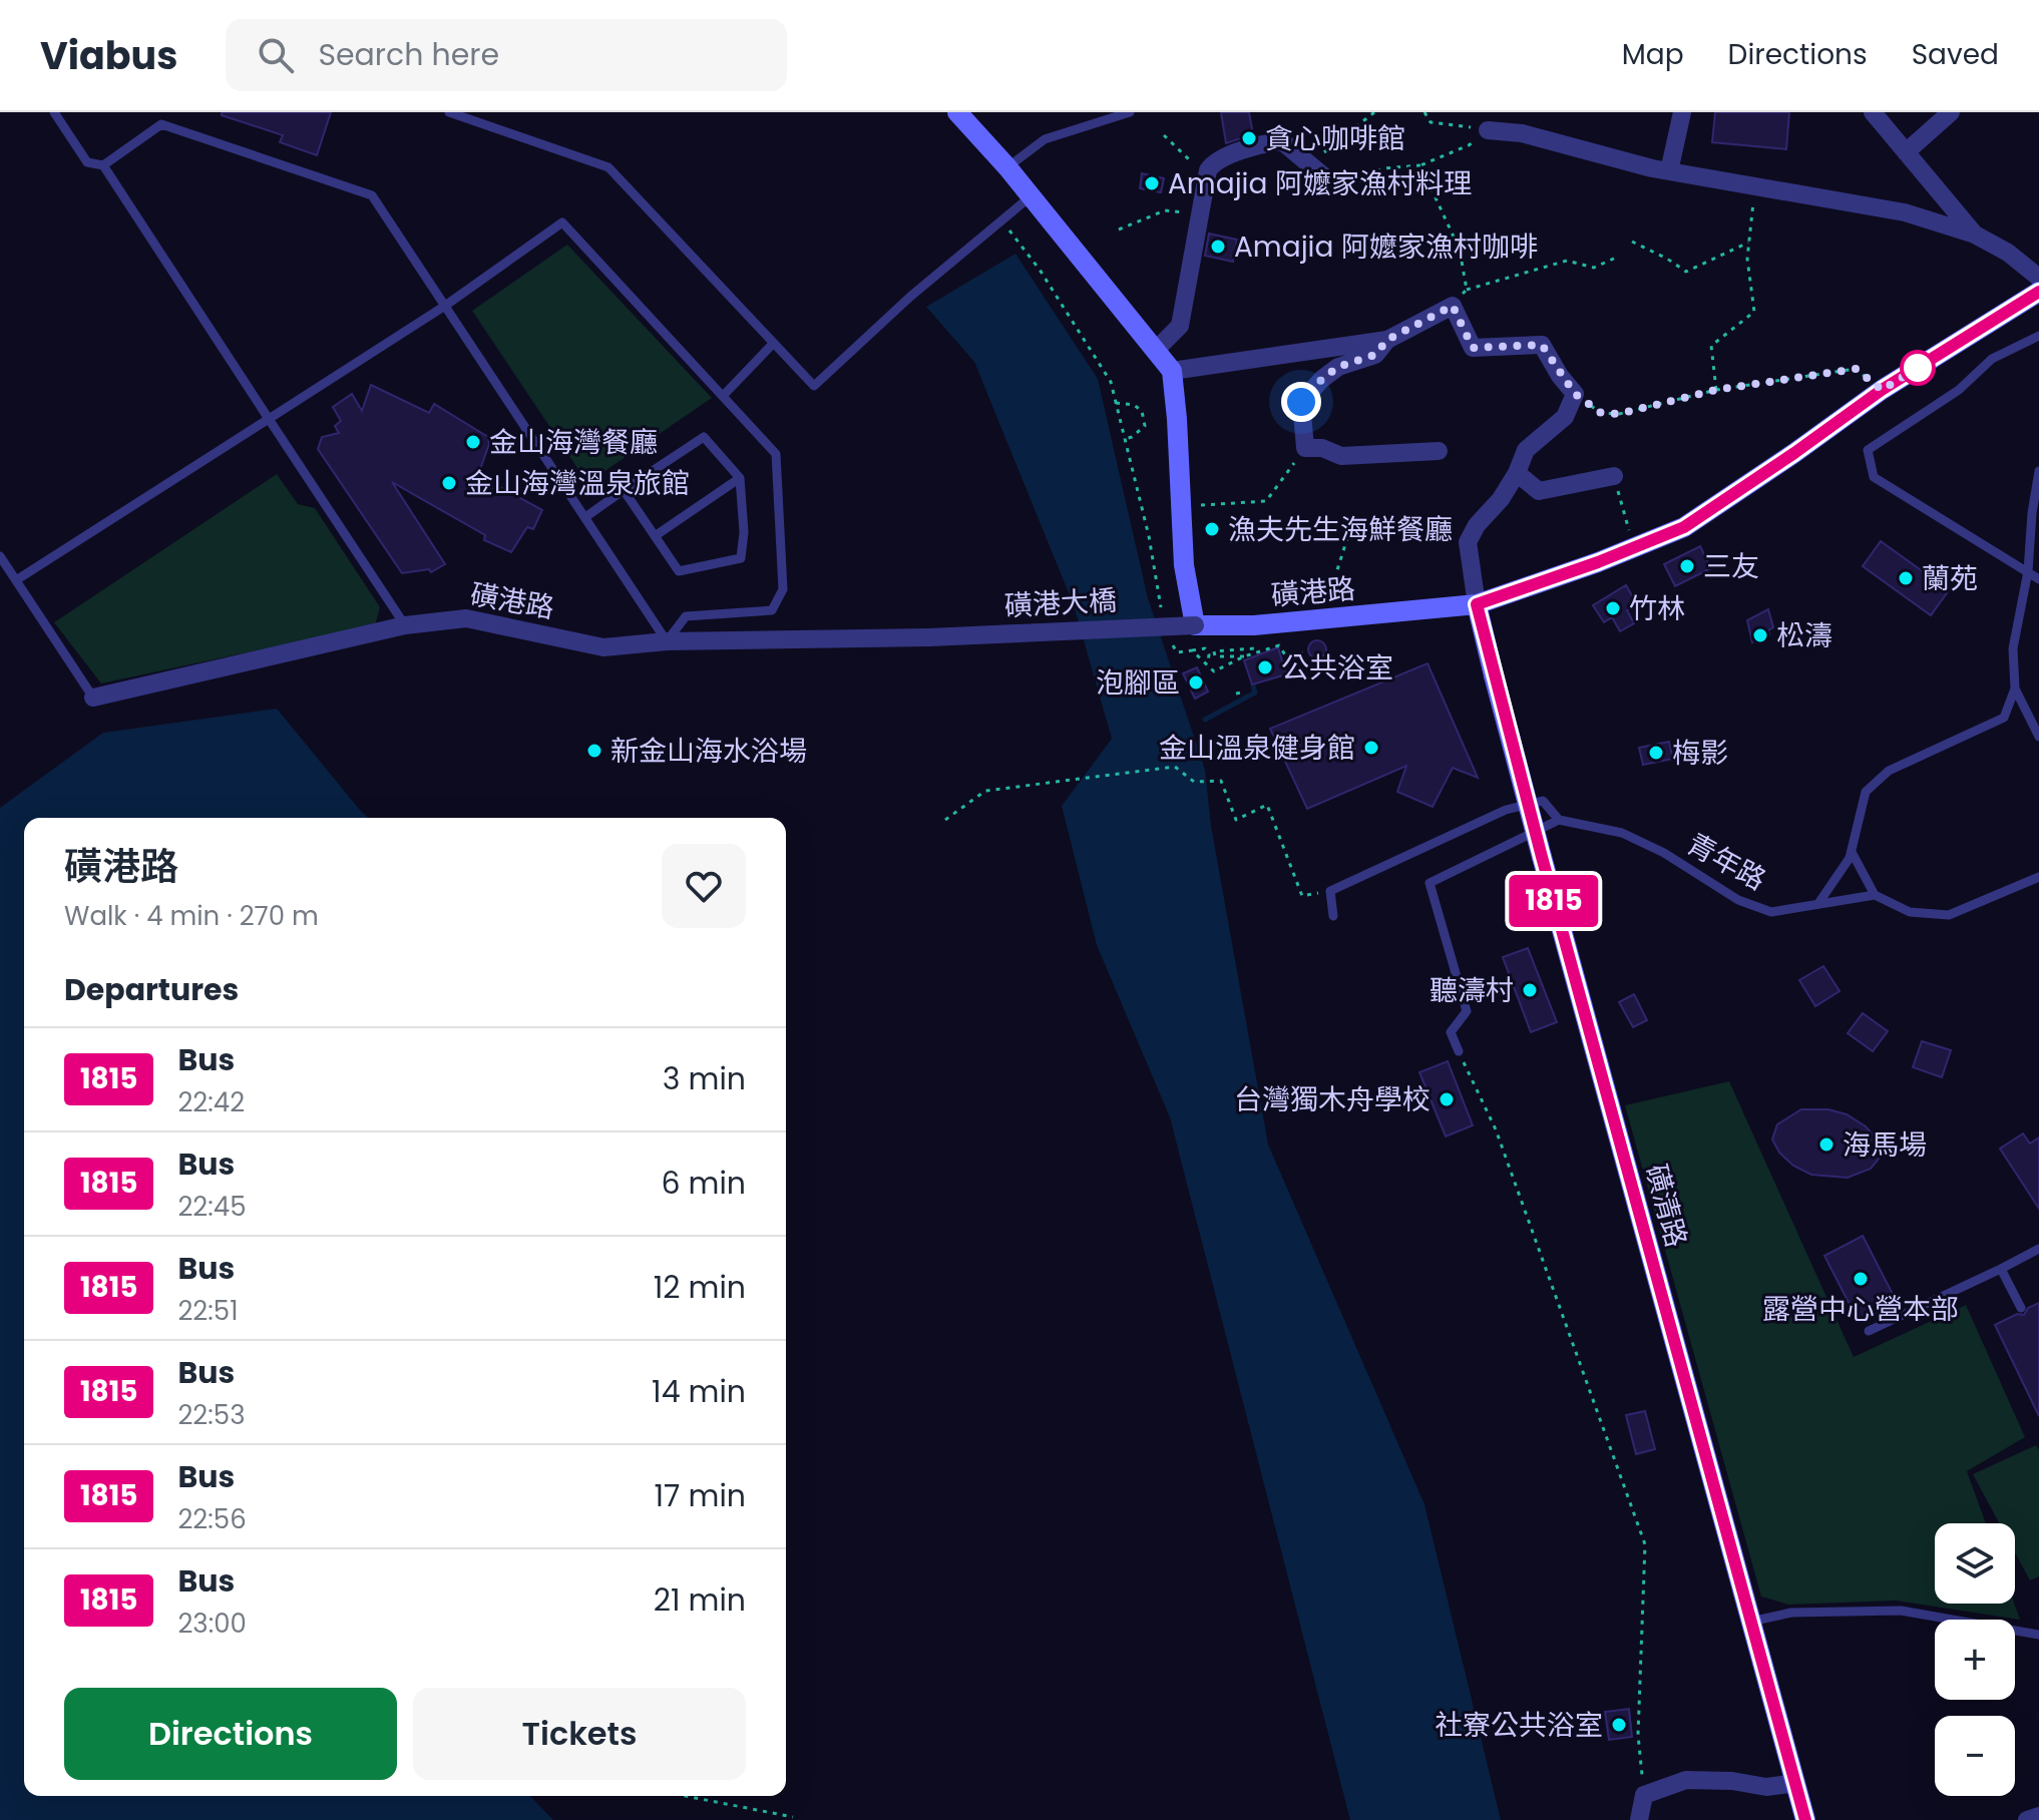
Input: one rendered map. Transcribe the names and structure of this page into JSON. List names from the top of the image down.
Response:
{
  "streets": {
    "street": ["磺港路", "磺港大橋", "磺清路"],
    "lane": ["青年路"]
  },
  "crossings": [
    ["磺港路", "磺港大橋"],
    ["磺港路", "磺清路"]
  ],
  "places": [
    "貪心咖啡館",
    "Amajia 阿嬤家漁村料理",
    "Amajia 阿嬤家漁村咖啡",
    "金山海灣餐廳",
    "金山海灣溫泉旅館",
    "漁夫先生海鮮餐廳",
    "三友",
    "蘭苑",
    "竹林",
    "松濤",
    "公共浴室",
    "泡腳區",
    "金山溫泉健身館",
    "新金山海水浴場",
    "梅影",
    "聽濤村",
    "台灣獨木舟學校",
    "海馬場",
    "露營中心營本部",
    "社寮公共浴室"
  ],
  "lines": ["bus line 1815"],
  "page": {
    "header": "Viabus",
    "search": "Search here",
    "nav": ["Map", "Directions", "Saved"],
    "on_map": "1815",
    "heading": [
      ["磺港路", "Walk · 4 min · 270 m"],
      "Departures"
    ],
    "list": [
      {
        "mark": "1815",
        "name": "Bus",
        "note": "22:42",
        "value": "3 min"
      },
      {
        "mark": "1815",
        "name": "Bus",
        "note": "22:45",
        "value": "6 min"
      },
      {
        "mark": "1815",
        "name": "Bus",
        "note": "22:51",
        "value": "12 min"
      },
      {
        "mark": "1815",
        "name": "Bus",
        "note": "22:53",
        "value": "14 min"
      },
      {
        "mark": "1815",
        "name": "Bus",
        "note": "22:56",
        "value": "17 min"
      },
      {
        "mark": "1815",
        "name": "Bus",
        "note": "23:00",
        "value": "21 min"
      }
    ],
    "map_buttons": ["+", "−"],
    "buttons": ["Directions", "Tickets"]
  }
}
